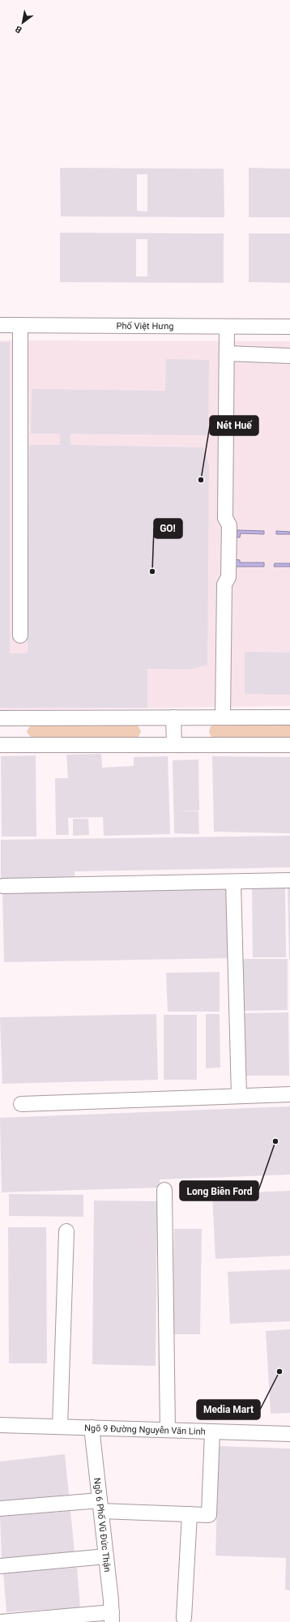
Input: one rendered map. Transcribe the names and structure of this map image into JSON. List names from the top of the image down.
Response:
{
  "streets": {
    "street": ["Phố Việt Hưng", "Ngõ 9 Đường Nguyễn Văn Linh", "Ngõ 6 Phố Vũ Đức Thận"]
  },
  "crossings": [
    ["Ngõ 9 Đường Nguyễn Văn Linh", "Ngõ 6 Phố Vũ Đức Thận"]
  ],
  "places": [
    "Nét Huế",
    "GO!",
    "Long Biên Ford",
    "Media Mart"
  ],
  "north": "bottom left"
}
